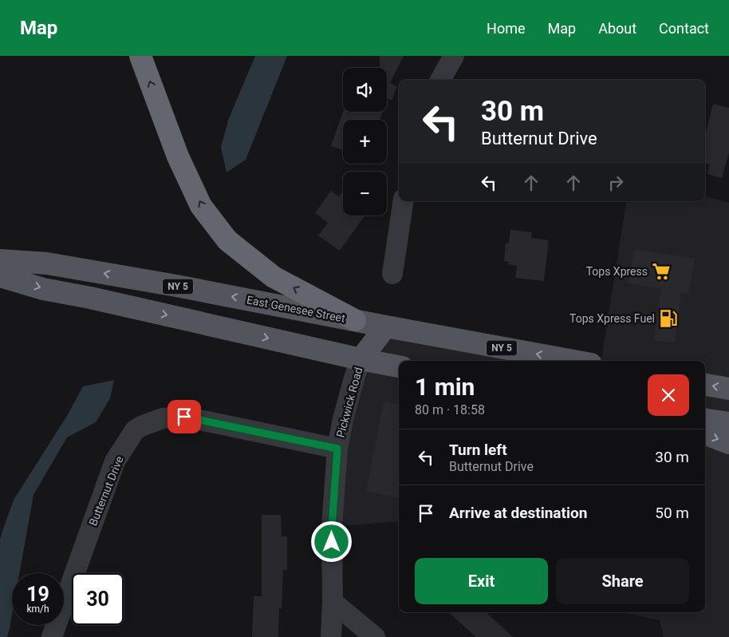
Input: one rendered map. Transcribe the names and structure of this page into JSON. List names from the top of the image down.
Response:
{
  "streets": {
    "main road": ["NY 5", "East Genesee Street"],
    "street": ["Pickwick Road", "Butternut Drive"]
  },
  "crossings": [
    ["Pickwick Road", "Butternut Drive"]
  ],
  "places": {
    "supermarket": ["Tops Xpress"],
    "fuel station": ["Tops Xpress Fuel"]
  },
  "page": {
    "header": "Map",
    "nav": [
      "Home",
      "Map",
      "About",
      "Contact"
    ],
    "map_buttons": ["+", "−"],
    "turn": ["30 m", "Butternut Drive"],
    "heading": ["1 min", "80 m · 18:58"],
    "list": [
      {
        "name": "Turn left",
        "note": "Butternut Drive",
        "value": "30 m"
      },
      {
        "name": "Arrive at destination",
        "value": "50 m"
      }
    ],
    "buttons": ["Exit", "Share"],
    "speed": "19 km/h",
    "limit": "30"
  }
}
